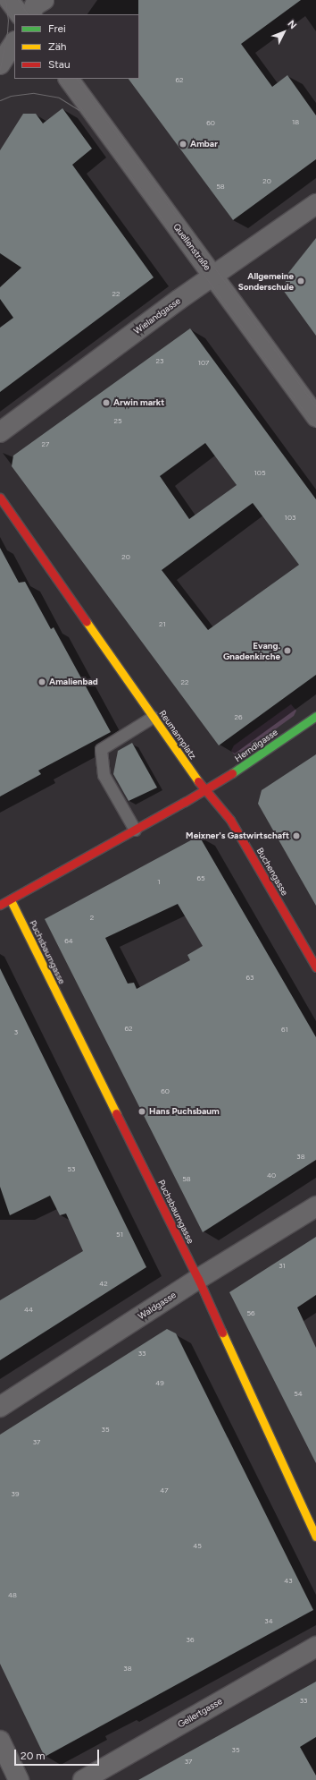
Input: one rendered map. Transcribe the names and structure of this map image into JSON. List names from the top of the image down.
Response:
{
  "streets": {
    "street": [
      "Quellenstraße",
      "Wielandgasse",
      "Reumannplatz",
      "Herndlgasse",
      "Buchengasse",
      "Puchsbaumgasse",
      "Waldgasse",
      "Gellertgasse"
    ]
  },
  "crossings": [
    ["Quellenstraße", "Wielandgasse"],
    ["Reumannplatz", "Herndlgasse"],
    ["Reumannplatz", "Buchengasse"],
    ["Herndlgasse", "Buchengasse"],
    ["Puchsbaumgasse", "Waldgasse"]
  ],
  "places": [
    "Ambar",
    "Allgemeine Sonderschule",
    "Arwin markt",
    "Evang. Gnadenkirche",
    "Amalienbad",
    "Meixner's Gastwirtschaft",
    "Hans Puchsbaum"
  ],
  "house_numbers": [
    "62",
    "18",
    "60",
    "20",
    "58",
    "22",
    "23",
    "107",
    "25",
    "27",
    "105",
    "103",
    "20",
    "21",
    "22",
    "26",
    "65",
    "1",
    "2",
    "64",
    "63",
    "62",
    "61",
    "3",
    "60",
    "38",
    "53",
    "40",
    "58",
    "51",
    "31",
    "42",
    "44",
    "56",
    "33",
    "49",
    "54",
    "35",
    "37",
    "47",
    "39",
    "45",
    "43",
    "48",
    "34",
    "36",
    "38",
    "33",
    "35",
    "37"
  ],
  "legend": ["Frei", "Zäh", "Stau"],
  "scale_bar": "20 m",
  "north": "top right"
}
